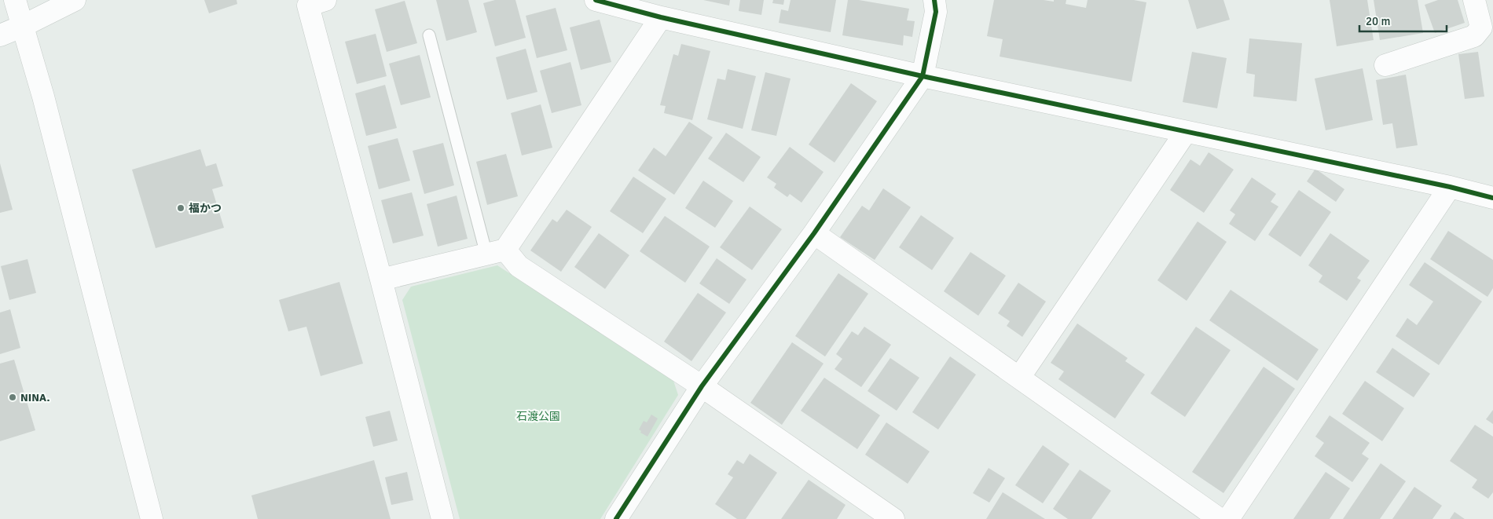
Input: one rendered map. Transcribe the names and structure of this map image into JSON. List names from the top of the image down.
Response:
{
  "parks": ["石渡公園"],
  "places": ["福かつ", "NINA."],
  "scale_bar": "20 m"
}
